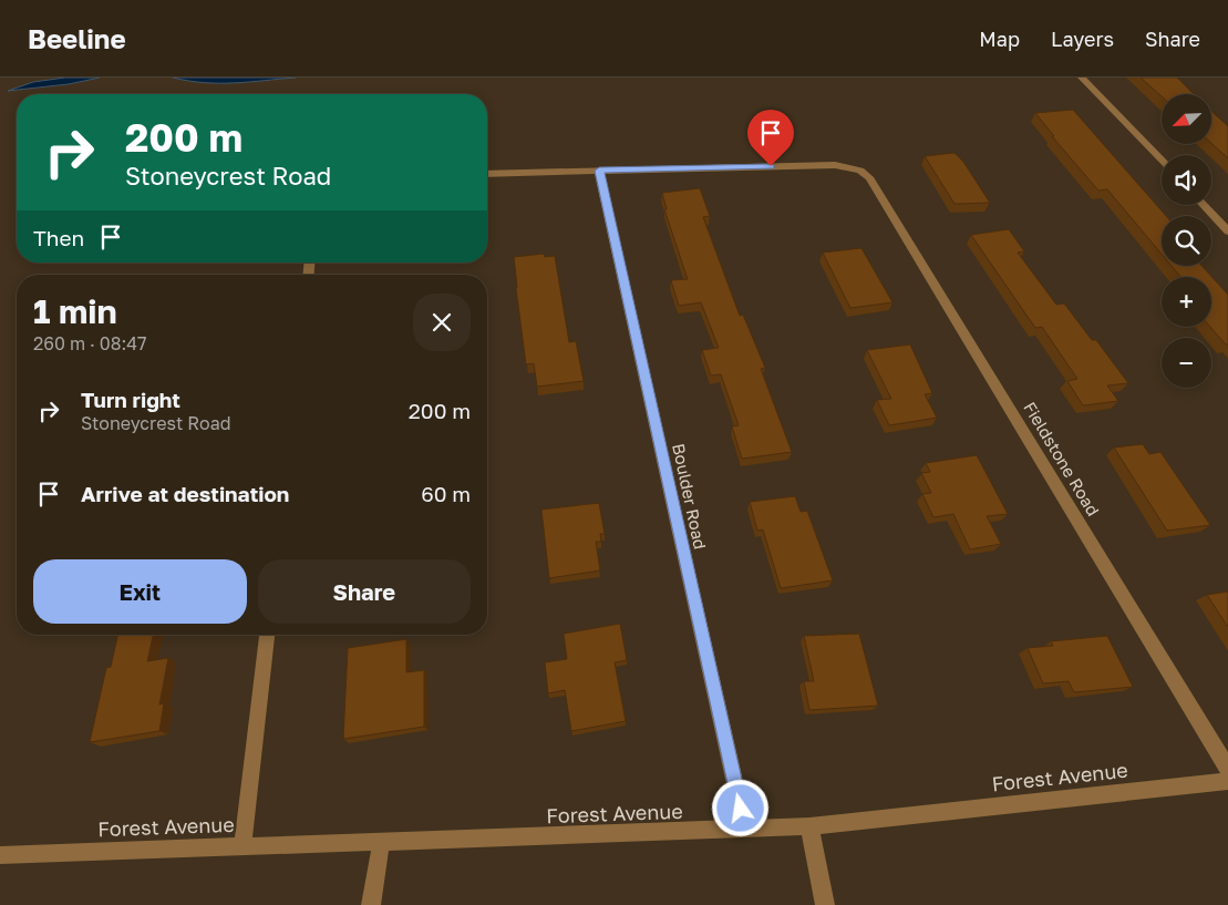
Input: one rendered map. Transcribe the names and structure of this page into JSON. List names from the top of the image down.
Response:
{
  "streets": {
    "street": ["Fieldstone Road", "Boulder Road", "Forest Avenue"]
  },
  "crossings": [
    ["Fieldstone Road", "Boulder Road"],
    ["Boulder Road", "Forest Avenue"]
  ],
  "north": "bottom left",
  "page": {
    "header": "Beeline",
    "nav": ["Map", "Layers", "Share"],
    "map_buttons": ["+", "−"],
    "turn": ["200 m", "Stoneycrest Road"],
    "then": "Then",
    "heading": ["1 min", "260 m · 08:47"],
    "list": [
      {
        "name": "Turn right",
        "note": "Stoneycrest Road",
        "value": "200 m"
      },
      {
        "name": "Arrive at destination",
        "value": "60 m"
      }
    ],
    "buttons": ["Exit", "Share"]
  }
}
